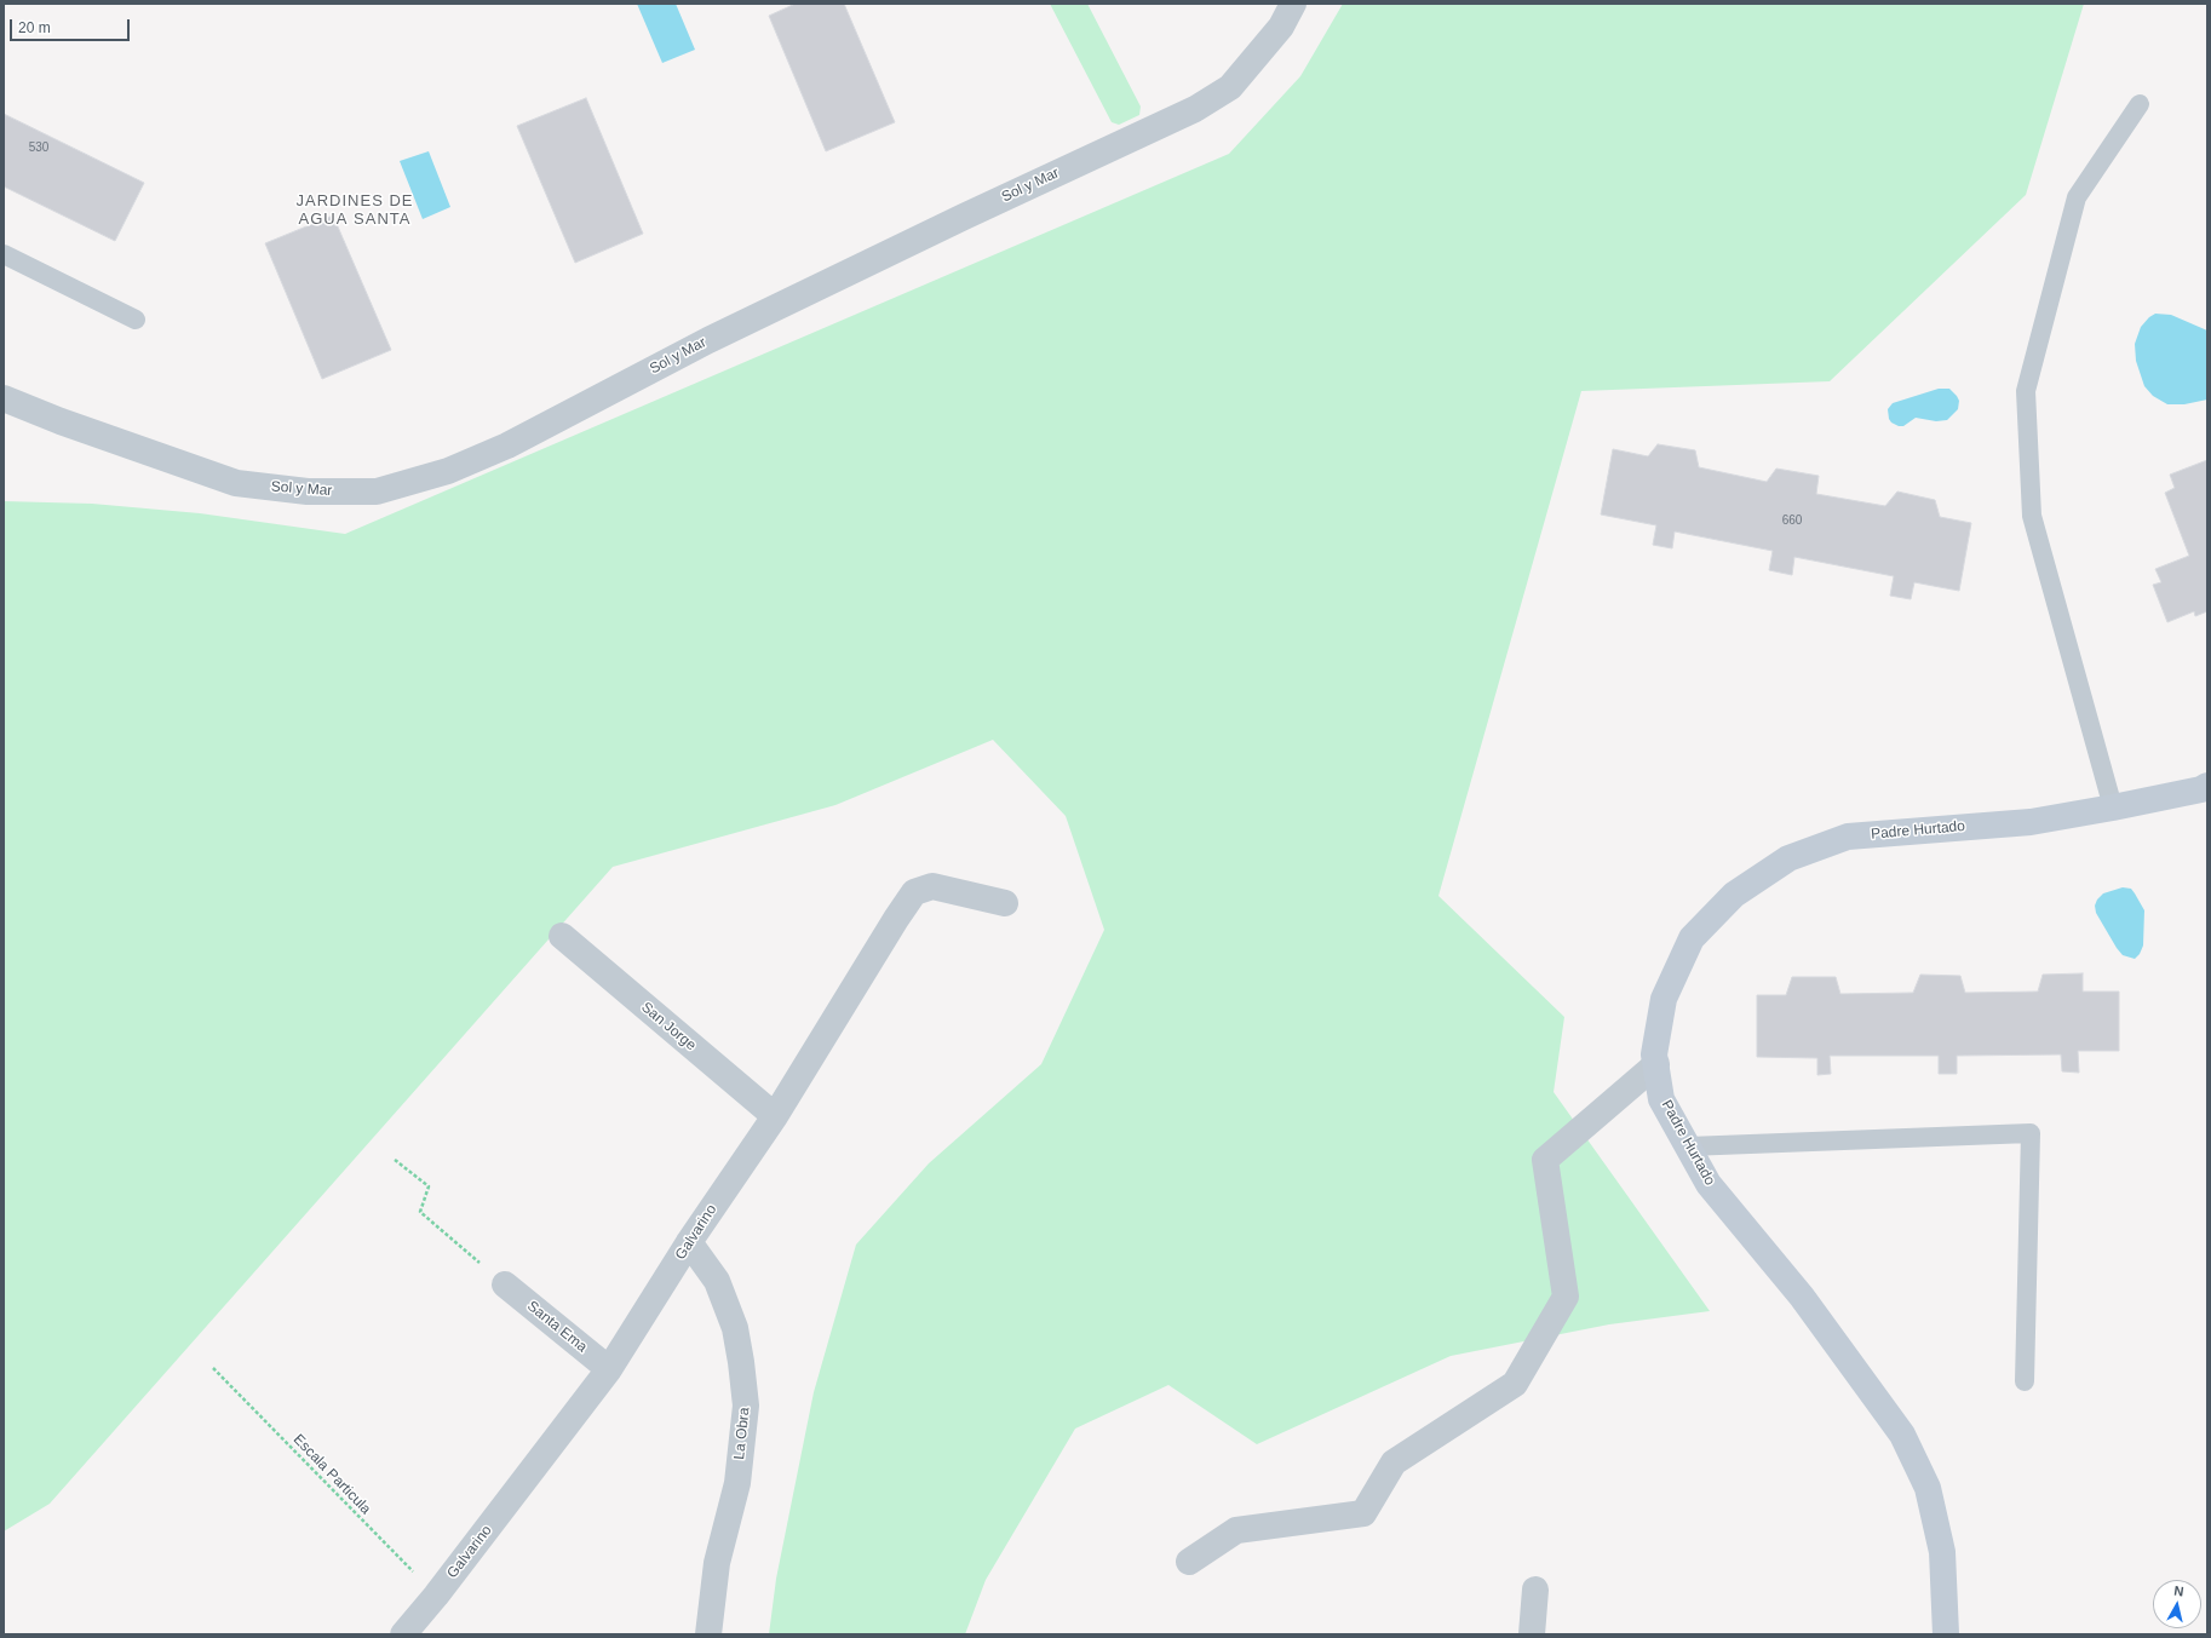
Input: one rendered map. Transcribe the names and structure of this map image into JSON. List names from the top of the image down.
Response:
{
  "streets": {
    "street": [
      "Sol y Mar",
      "Padre Hurtado",
      "San Jorge",
      "Galvarino",
      "Santa Ema",
      "La Obra"
    ],
    "path": ["Escala Particula"]
  },
  "crossings": [
    ["San Jorge", "Galvarino"],
    ["Galvarino", "Santa Ema"],
    ["Galvarino", "La Obra"],
    ["Galvarino", "Escala Particula"]
  ],
  "districts": ["JARDINES DE AGUA SANTA"],
  "house_numbers": ["530", "660"],
  "scale_bar": "20 m",
  "north": "top"
}
